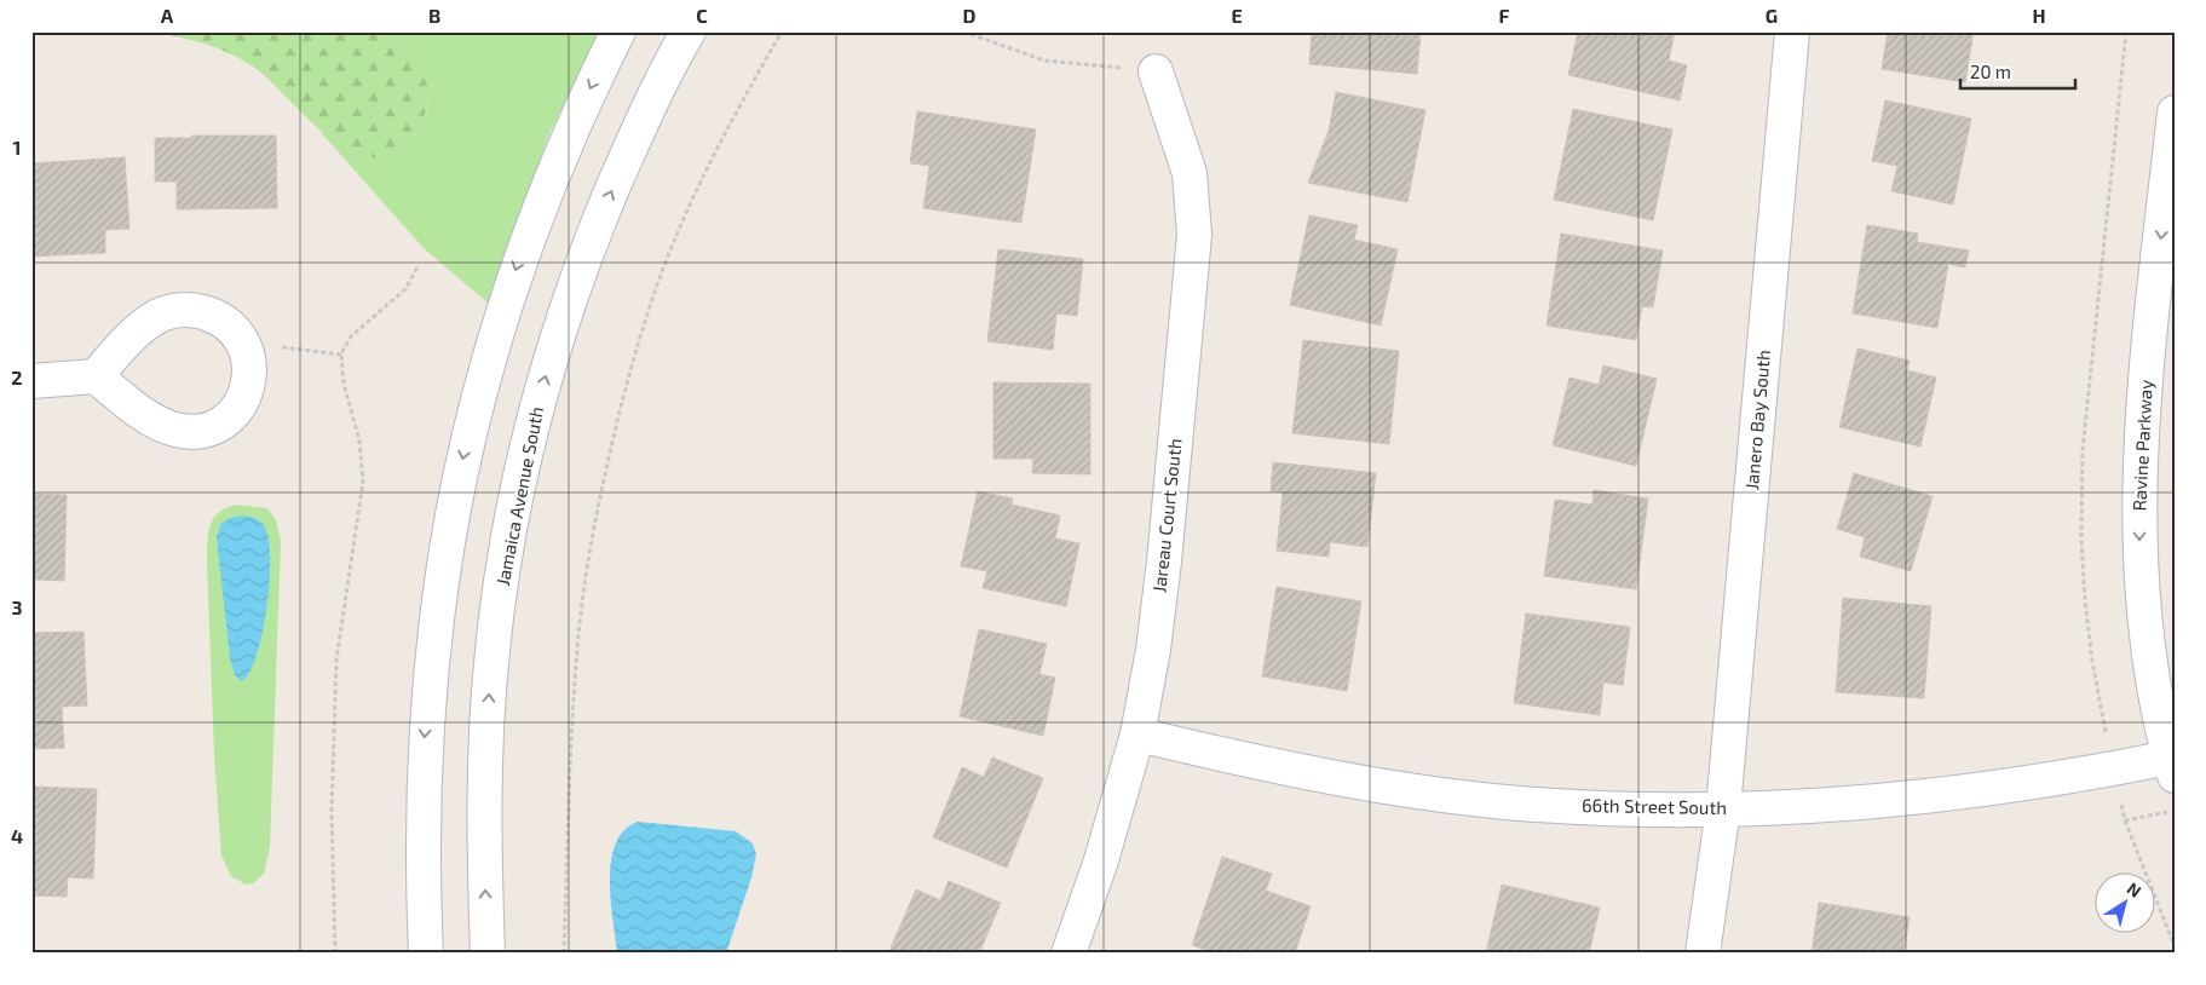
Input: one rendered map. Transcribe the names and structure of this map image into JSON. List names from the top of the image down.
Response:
{
  "streets": {
    "street": [
      "Janero Bay South",
      "Ravine Parkway",
      "Jamaica Avenue South",
      "Jareau Court South",
      "66th Street South"
    ]
  },
  "crossings": [
    ["Janero Bay South", "66th Street South"],
    ["Ravine Parkway", "66th Street South"],
    ["Jareau Court South", "66th Street South"]
  ],
  "one_way": ["Ravine Parkway"],
  "scale_bar": "20 m",
  "north": "top right",
  "grid": {
    "columns": [
      "A",
      "B",
      "C",
      "D",
      "E",
      "F",
      "G",
      "H"
    ],
    "rows": [
      "1",
      "2",
      "3",
      "4"
    ]
  }
}
